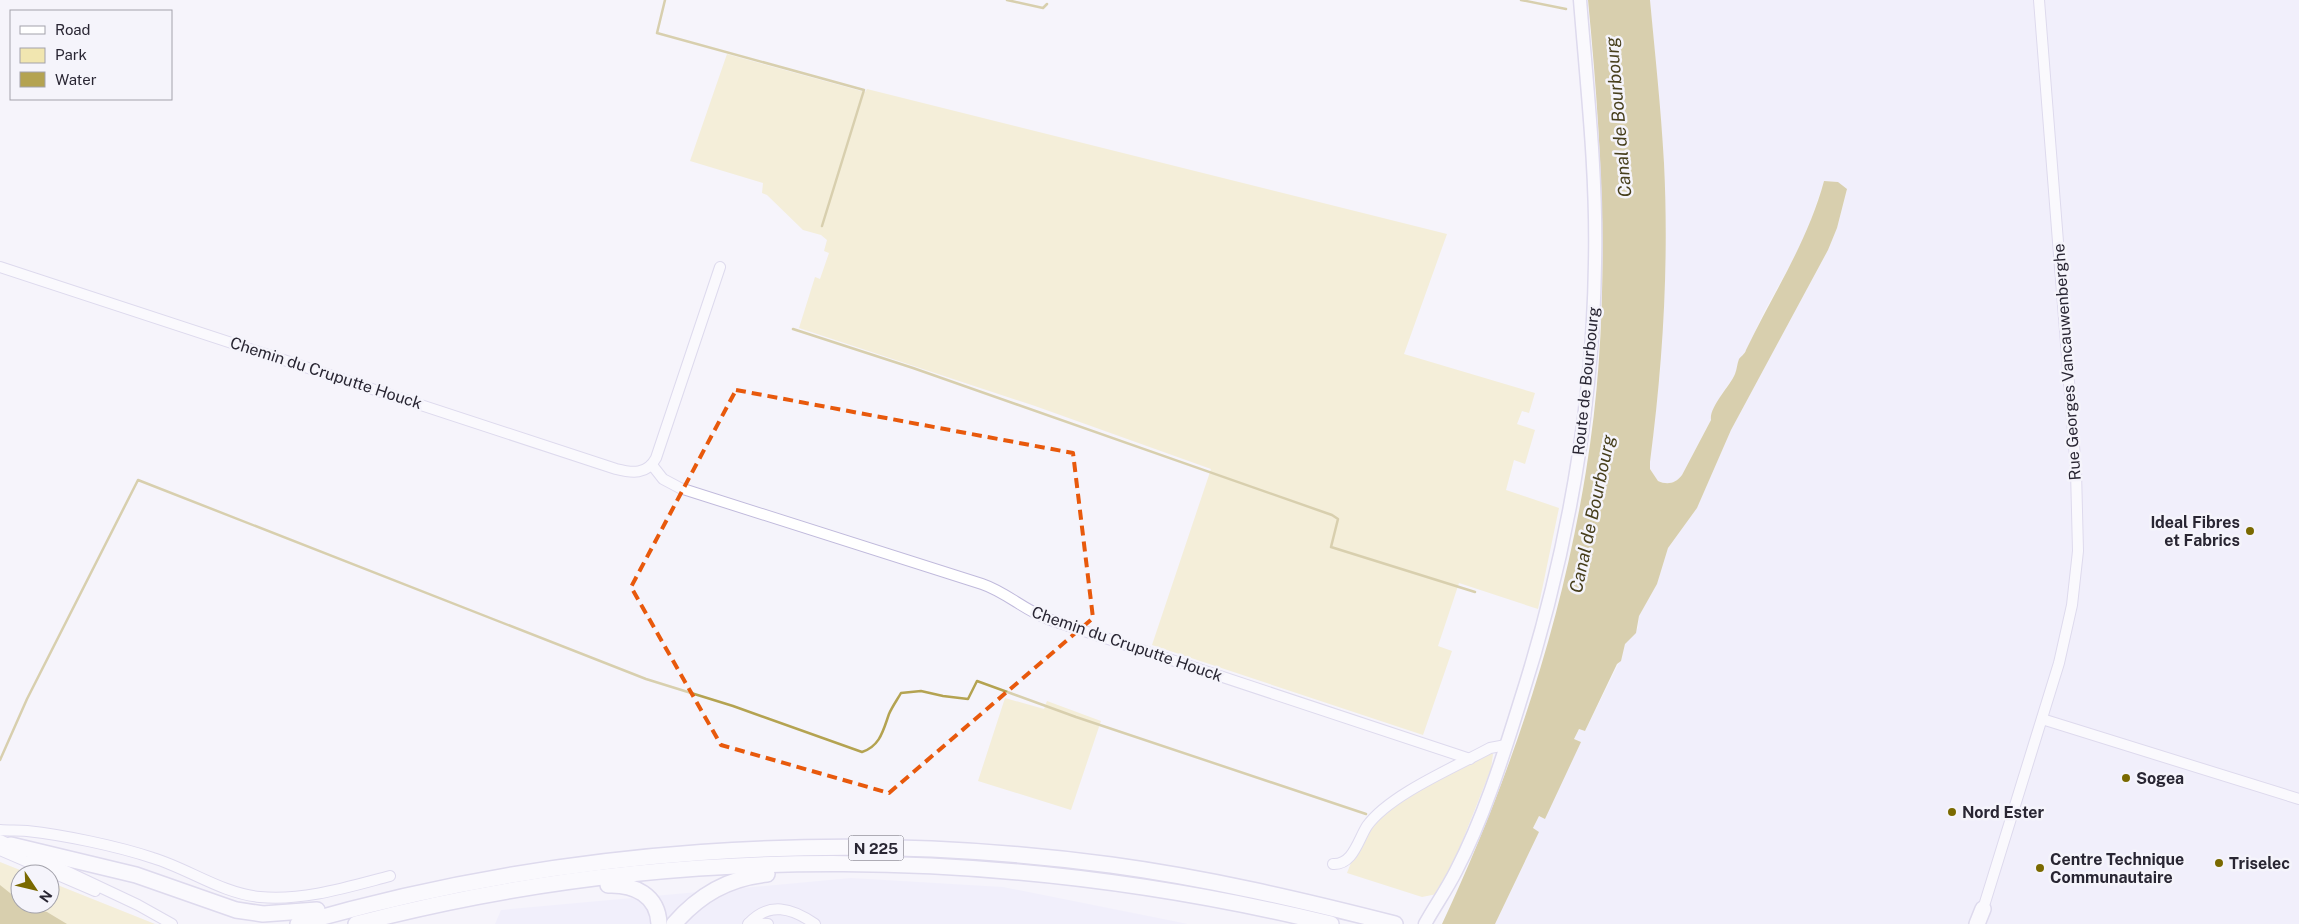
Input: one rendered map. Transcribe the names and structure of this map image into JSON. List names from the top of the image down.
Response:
{
  "streets": {
    "highway": ["N 225"],
    "main road": ["Route de Bourbourg"],
    "street": ["Rue Georges Vancauwenberghe", "Chemin du Cruputte Houck"]
  },
  "water": ["Canal de Bourbourg"],
  "places": [
    "Ideal Fibres et Fabrics",
    "Sogea",
    "Nord Ester",
    "Triselec",
    "Centre Technique Communautaire"
  ],
  "legend": ["Road", "Park", "Water"],
  "north": "bottom right"
}
